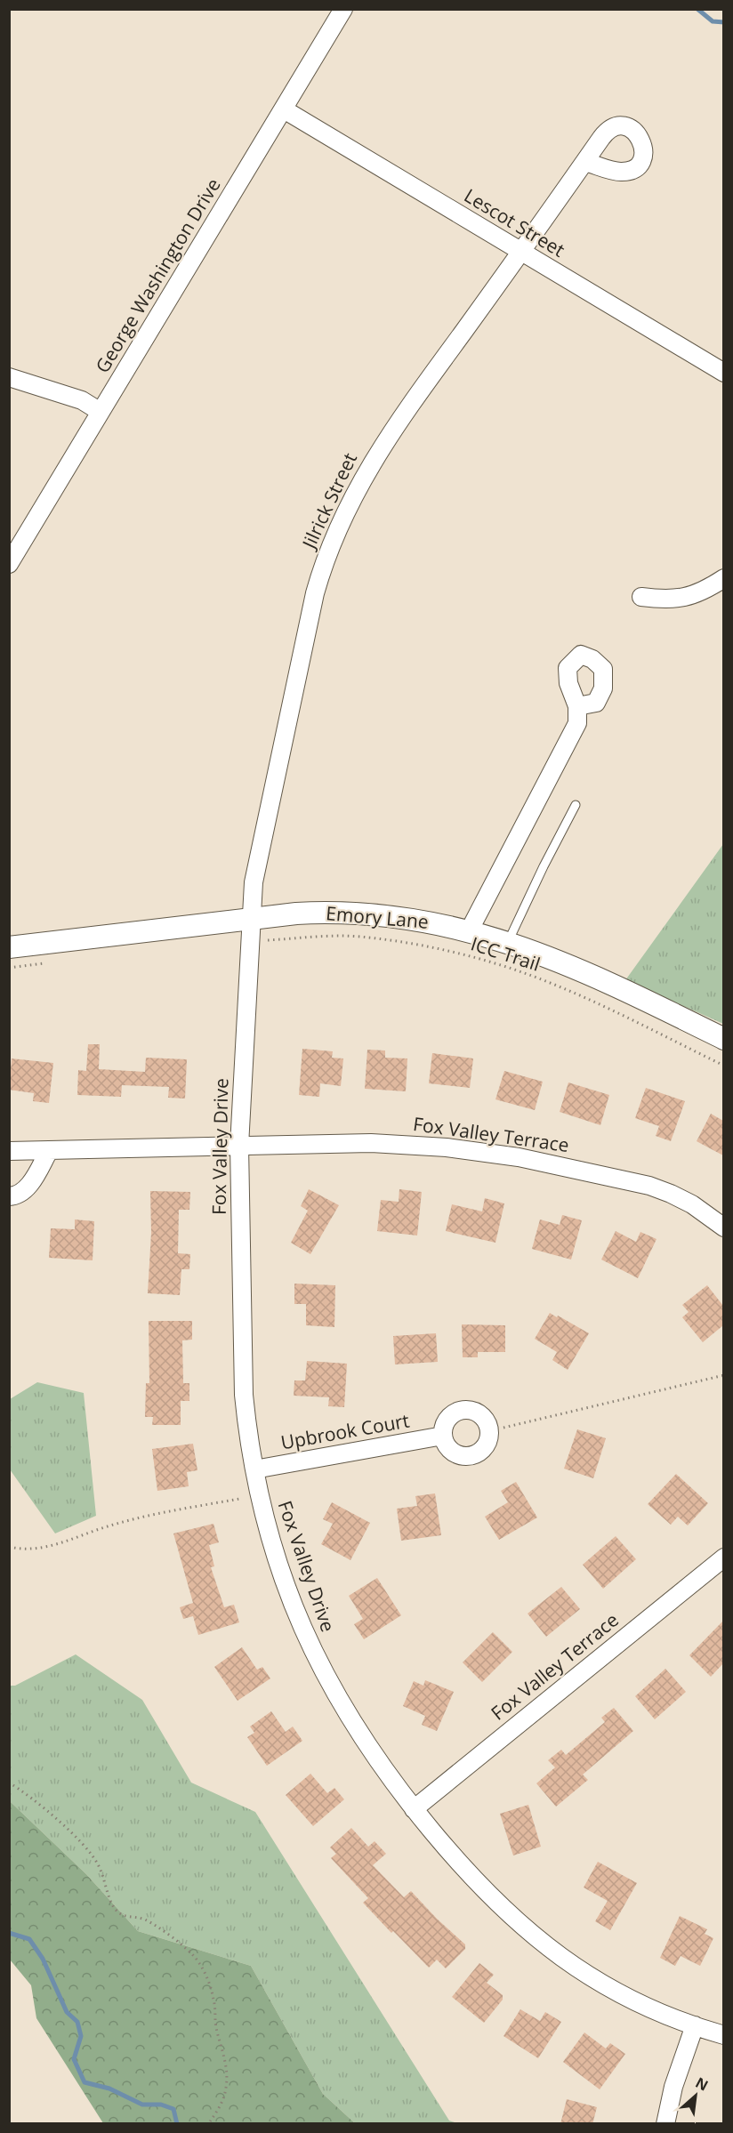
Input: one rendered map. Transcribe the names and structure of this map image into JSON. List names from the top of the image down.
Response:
{
  "streets": {
    "street": [
      "Lescot Street",
      "George Washington Drive",
      "Jilrick Street",
      "Emory Lane",
      "Fox Valley Terrace",
      "Fox Valley Drive",
      "Upbrook Court"
    ],
    "path": ["ICC Trail"]
  },
  "crossings": [
    ["Lescot Street", "George Washington Drive"],
    ["Lescot Street", "Jilrick Street"],
    ["Jilrick Street", "Emory Lane"],
    ["Jilrick Street", "Fox Valley Drive"],
    ["Emory Lane", "Fox Valley Drive"],
    ["Fox Valley Terrace", "Fox Valley Drive"],
    ["Fox Valley Drive", "Upbrook Court"]
  ],
  "north": "top right"
}
